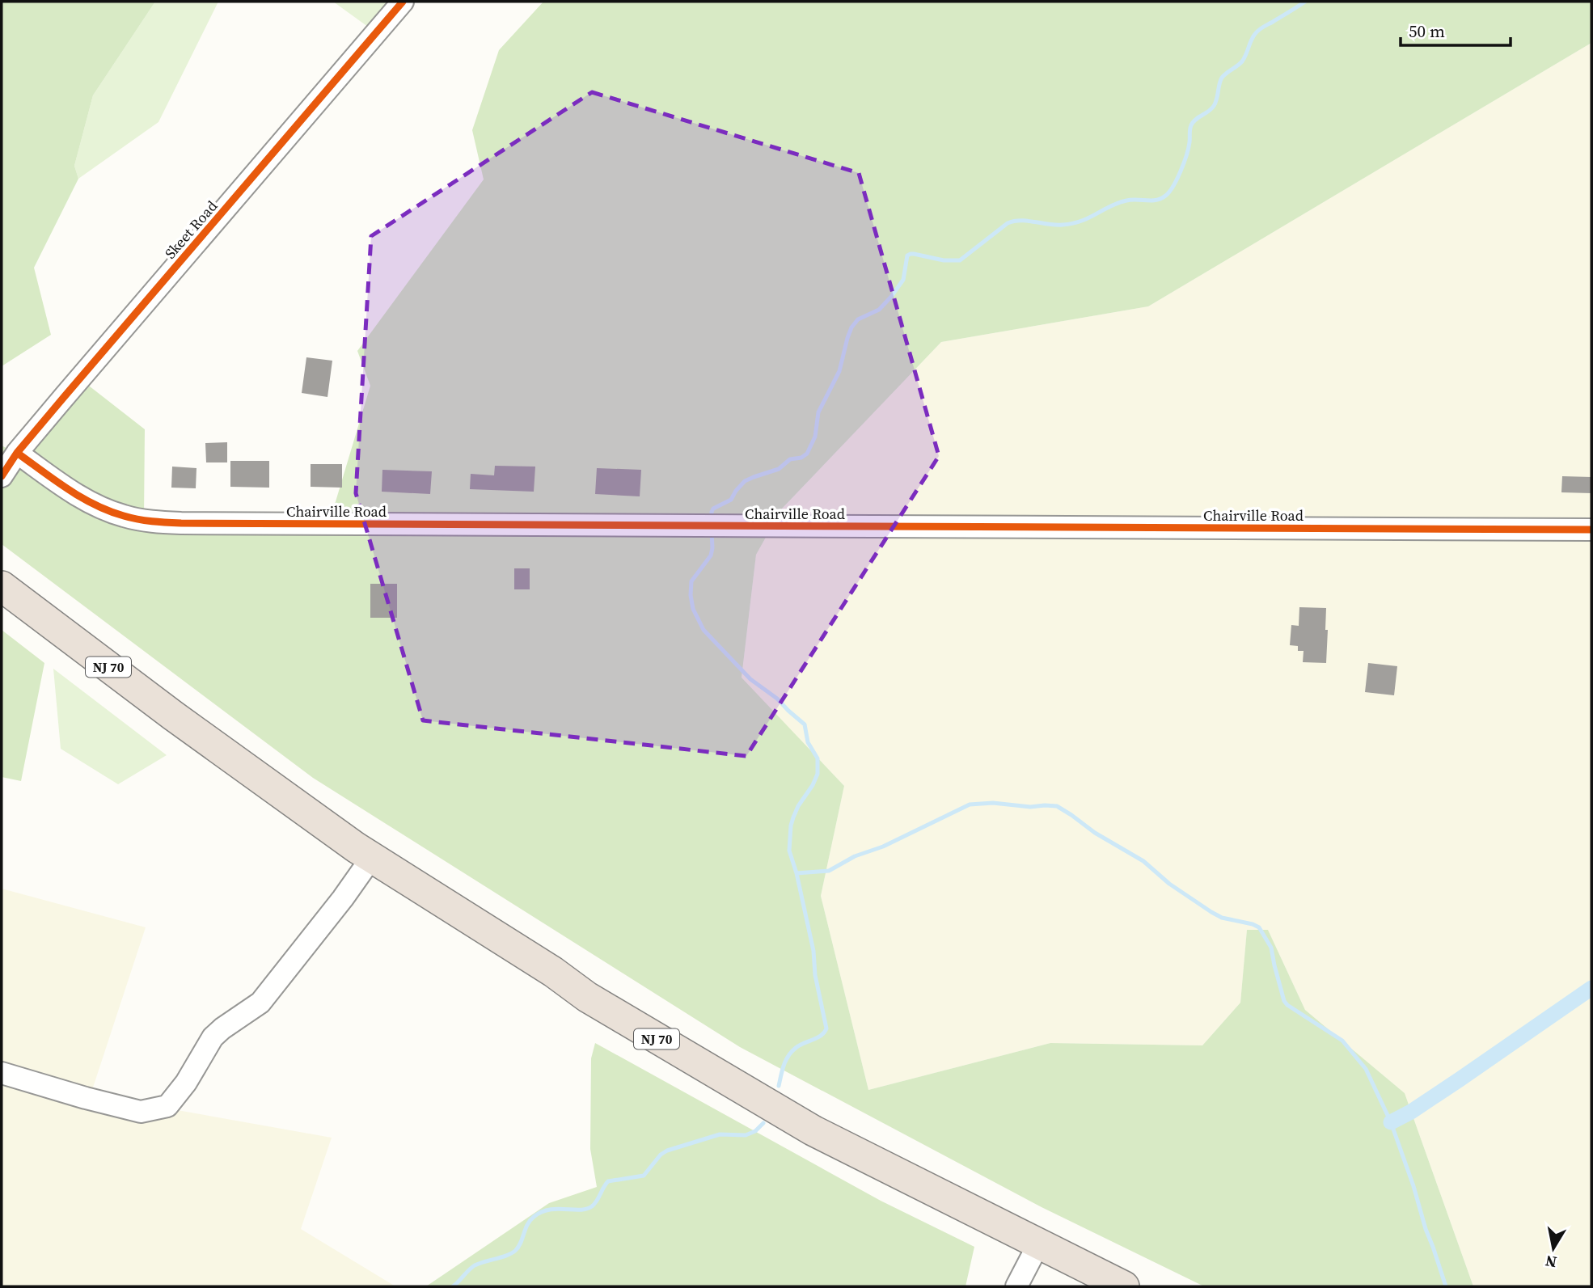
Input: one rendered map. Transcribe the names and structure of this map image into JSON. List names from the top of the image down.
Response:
{
  "streets": {
    "highway": ["NJ 70"],
    "street": ["Skeet Road", "Chairville Road"]
  },
  "crossings": [
    ["Skeet Road", "Chairville Road"]
  ],
  "scale_bar": "50 m",
  "north": "bottom"
}
